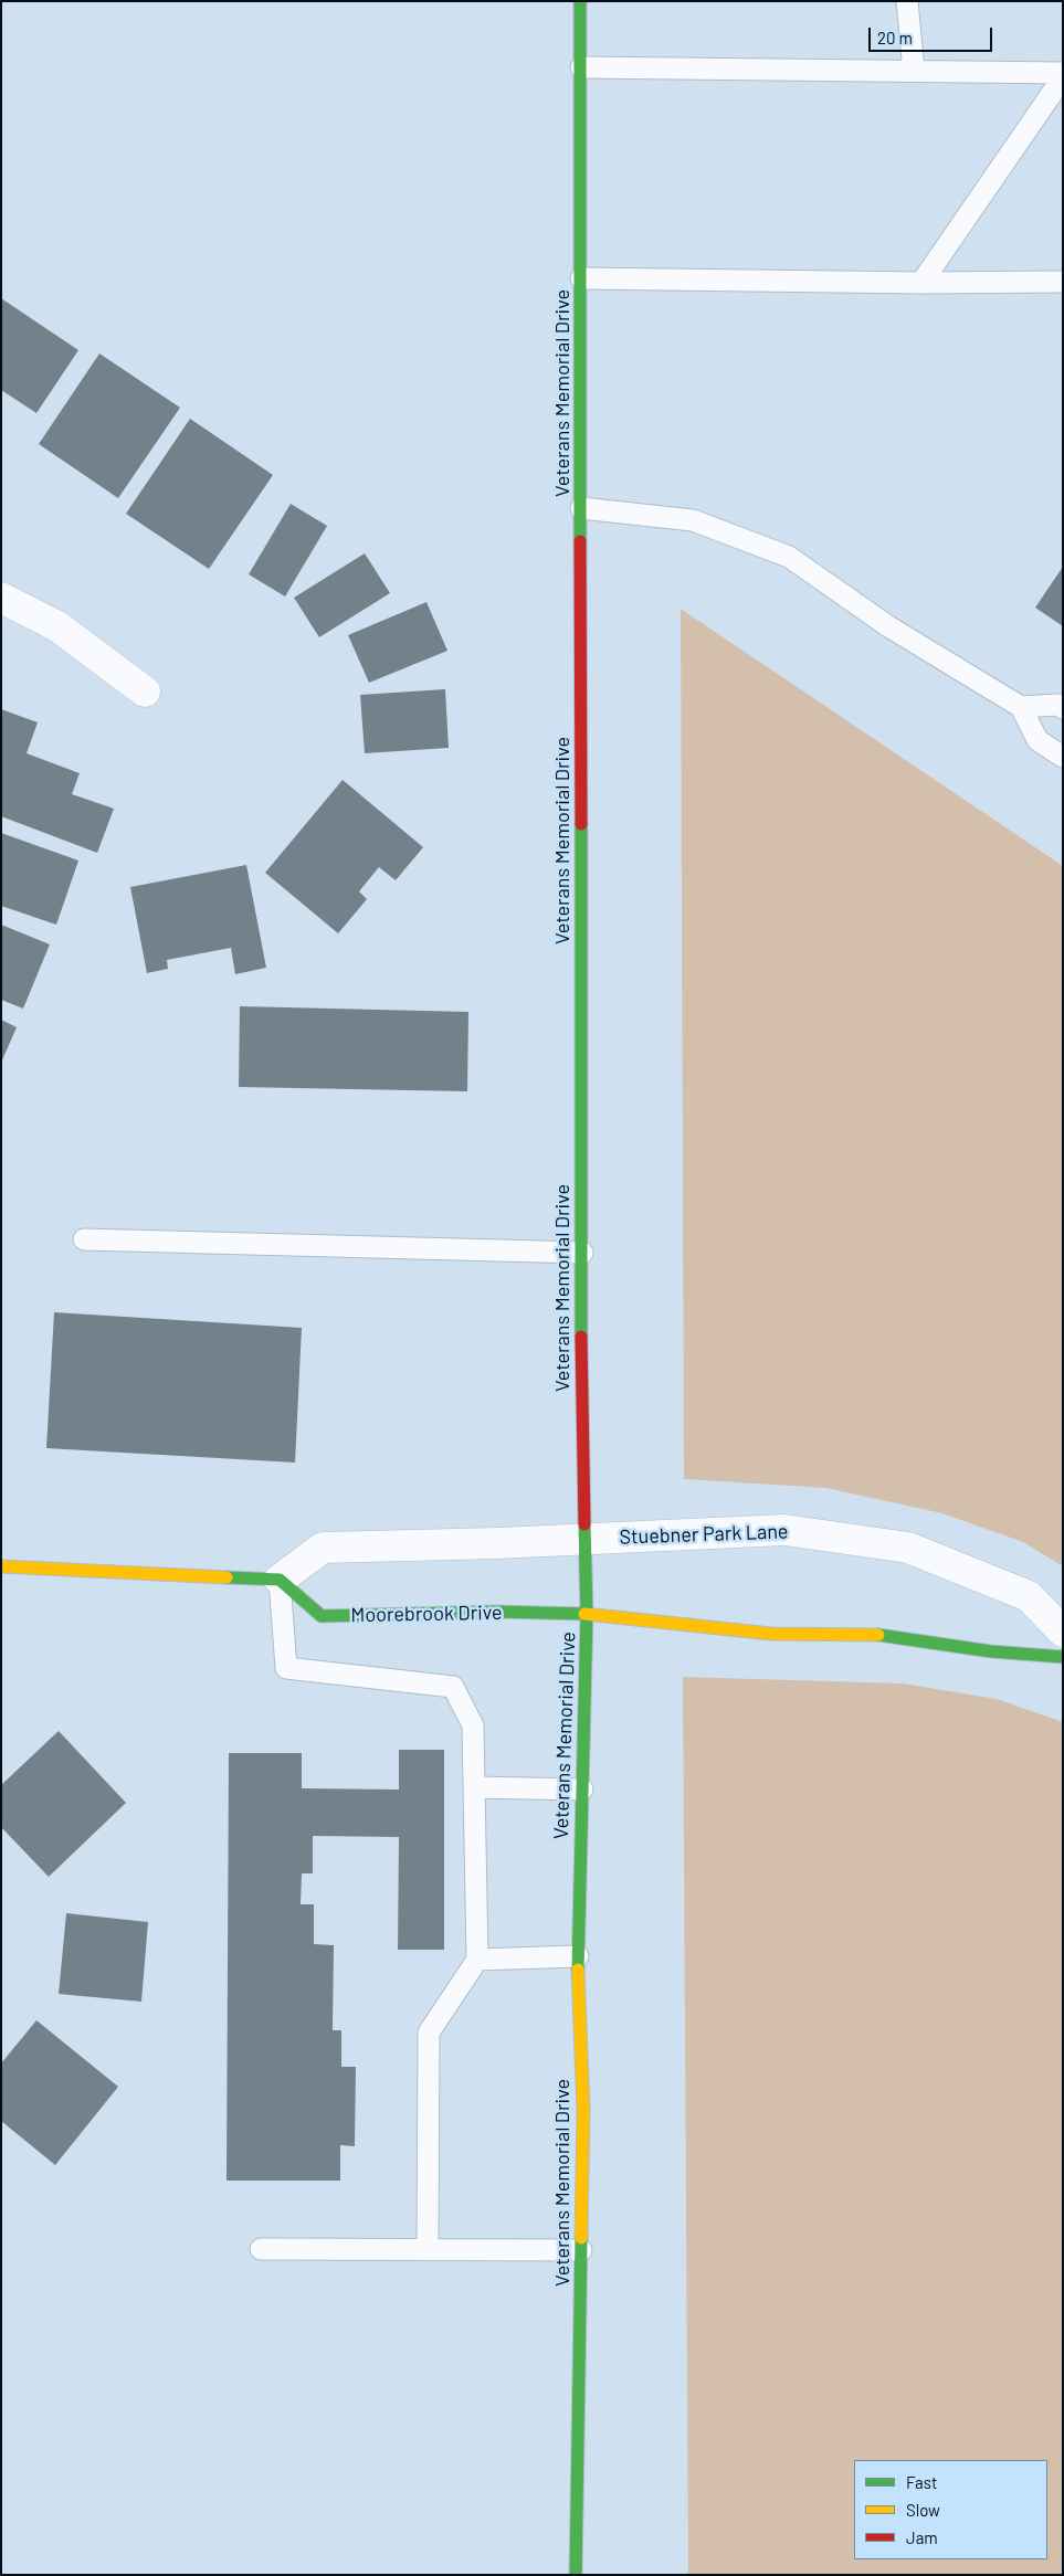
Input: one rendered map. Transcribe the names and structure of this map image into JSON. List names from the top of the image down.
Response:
{
  "streets": {
    "main road": ["Veterans Memorial Drive", "Moorebrook Drive"],
    "street": ["Stuebner Park Lane"]
  },
  "crossings": [
    ["Veterans Memorial Drive", "Stuebner Park Lane"],
    ["Veterans Memorial Drive", "Moorebrook Drive"]
  ],
  "legend": ["Fast", "Slow", "Jam"],
  "scale_bar": "20 m"
}
